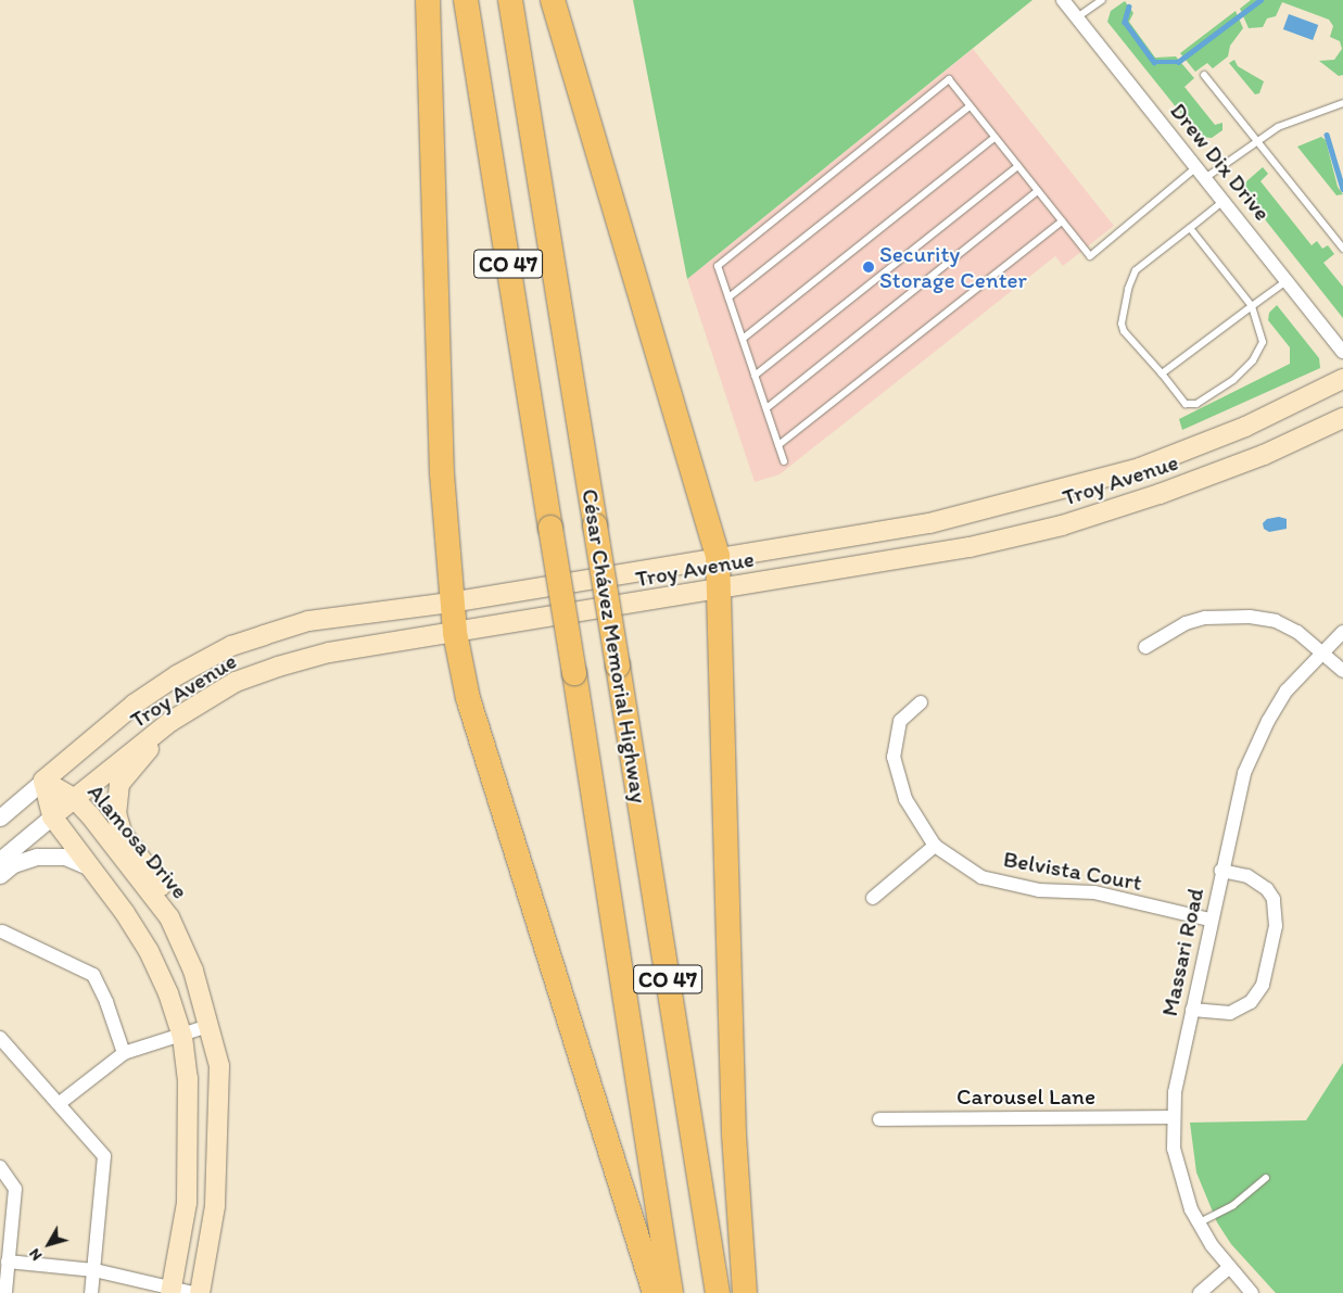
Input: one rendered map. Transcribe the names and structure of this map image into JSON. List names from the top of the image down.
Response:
{
  "streets": {
    "highway": ["CO 47", "César Chávez Memorial Highway"],
    "main road": ["Troy Avenue", "Alamosa Drive"],
    "street": [
      "Drew Dix Drive",
      "Belvista Court",
      "Massari Road",
      "Carousel Lane"
    ]
  },
  "crossings": [
    ["Troy Avenue", "Alamosa Drive"],
    ["Belvista Court", "Massari Road"],
    ["Massari Road", "Carousel Lane"]
  ],
  "places": ["Security Storage Center"],
  "north": "bottom left"
}
